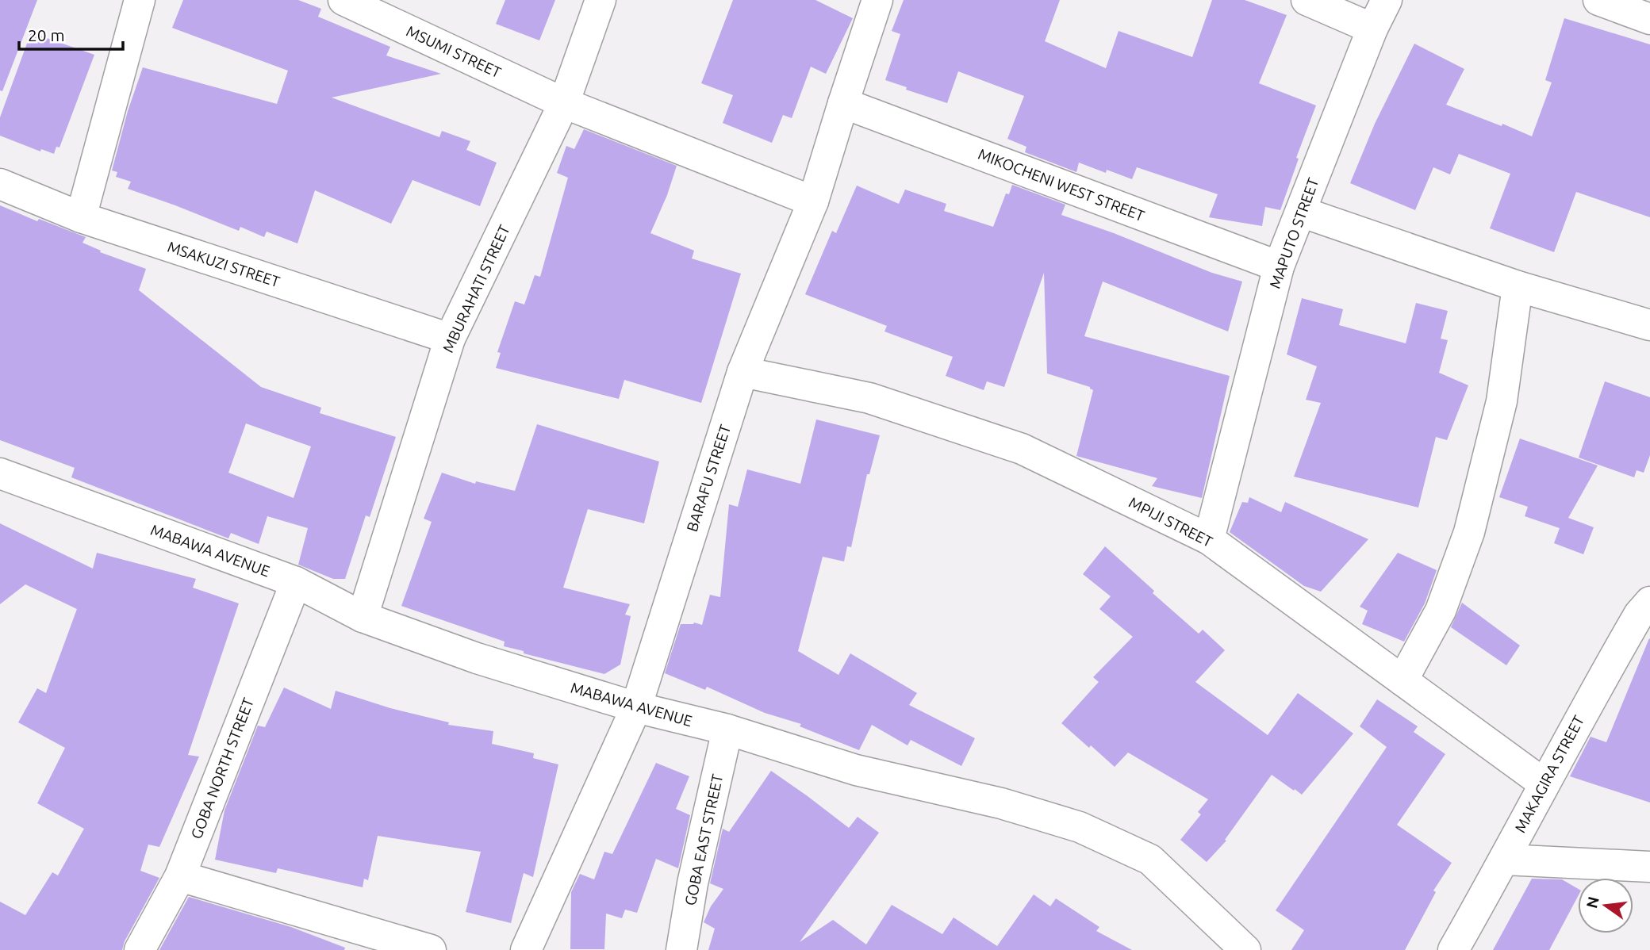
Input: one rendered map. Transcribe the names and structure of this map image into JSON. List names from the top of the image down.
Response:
{
  "streets": {
    "street": [
      "MSUMI STREET",
      "MIKOCHENI WEST STREET",
      "MAPUTO STREET",
      "MSAKUZI STREET",
      "MBURAHATI STREET",
      "BARAFU STREET",
      "MPIJI STREET",
      "MABAWA AVENUE",
      "GOBA NORTH STREET",
      "MAKAGIRA STREET",
      "GOBA EAST STREET"
    ]
  },
  "crossings": [
    ["MSUMI STREET", "MBURAHATI STREET"],
    ["MSUMI STREET", "BARAFU STREET"],
    ["MIKOCHENI WEST STREET", "MAPUTO STREET"],
    ["MIKOCHENI WEST STREET", "BARAFU STREET"],
    ["MAPUTO STREET", "MPIJI STREET"],
    ["MSAKUZI STREET", "MBURAHATI STREET"],
    ["MBURAHATI STREET", "MABAWA AVENUE"],
    ["BARAFU STREET", "MPIJI STREET"],
    ["BARAFU STREET", "MABAWA AVENUE"],
    ["MPIJI STREET", "MAKAGIRA STREET"],
    ["MABAWA AVENUE", "GOBA NORTH STREET"],
    ["MABAWA AVENUE", "GOBA EAST STREET"]
  ],
  "scale_bar": "20 m",
  "north": "left"
}
